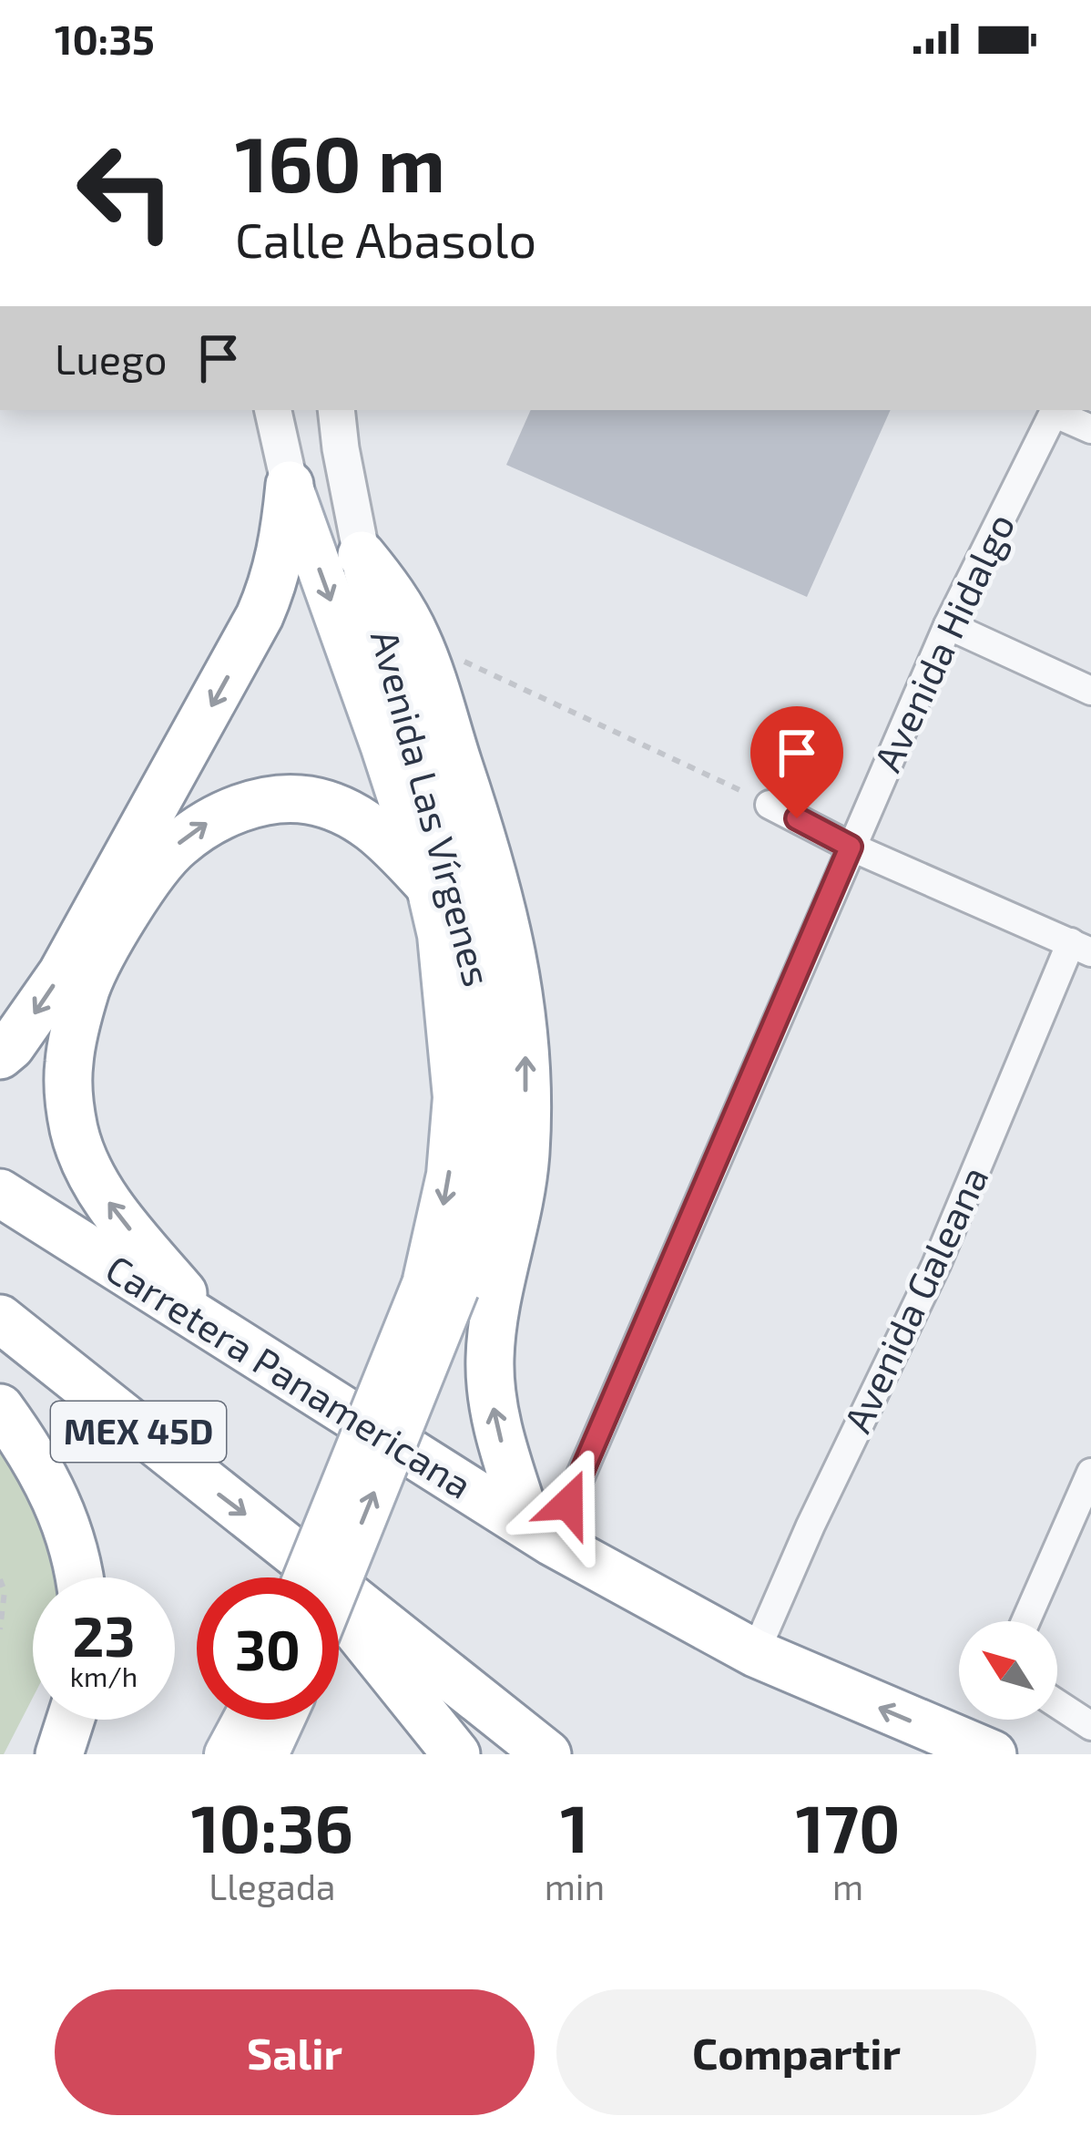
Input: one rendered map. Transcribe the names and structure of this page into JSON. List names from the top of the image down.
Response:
{
  "streets": {
    "highway": ["Carretera Panamericana", "MEX 45D"],
    "main road": ["Avenida Las Vírgenes"],
    "street": ["Avenida Hidalgo", "Avenida Galeana"]
  },
  "crossings": [
    ["Avenida Hidalgo", "Carretera Panamericana"],
    ["Avenida Galeana", "Carretera Panamericana"]
  ],
  "north": "top left",
  "page": {
    "status": "10:35",
    "turn": ["160 m", "Calle Abasolo"],
    "then": "Luego",
    "speed": "23 km/h",
    "limit": "30",
    "eta": [
      "10:36",
      "Llegada",
      "1",
      "min",
      "170",
      "m"
    ],
    "buttons": ["Salir", "Compartir"]
  }
}
